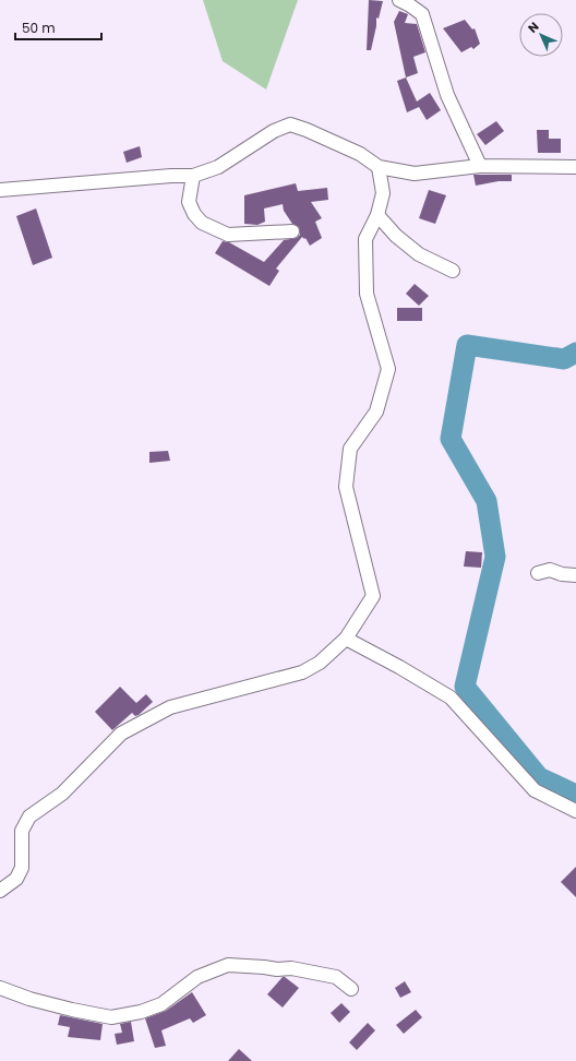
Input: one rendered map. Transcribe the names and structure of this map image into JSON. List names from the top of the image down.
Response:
{
  "scale_bar": "50 m",
  "north": "top left"
}
